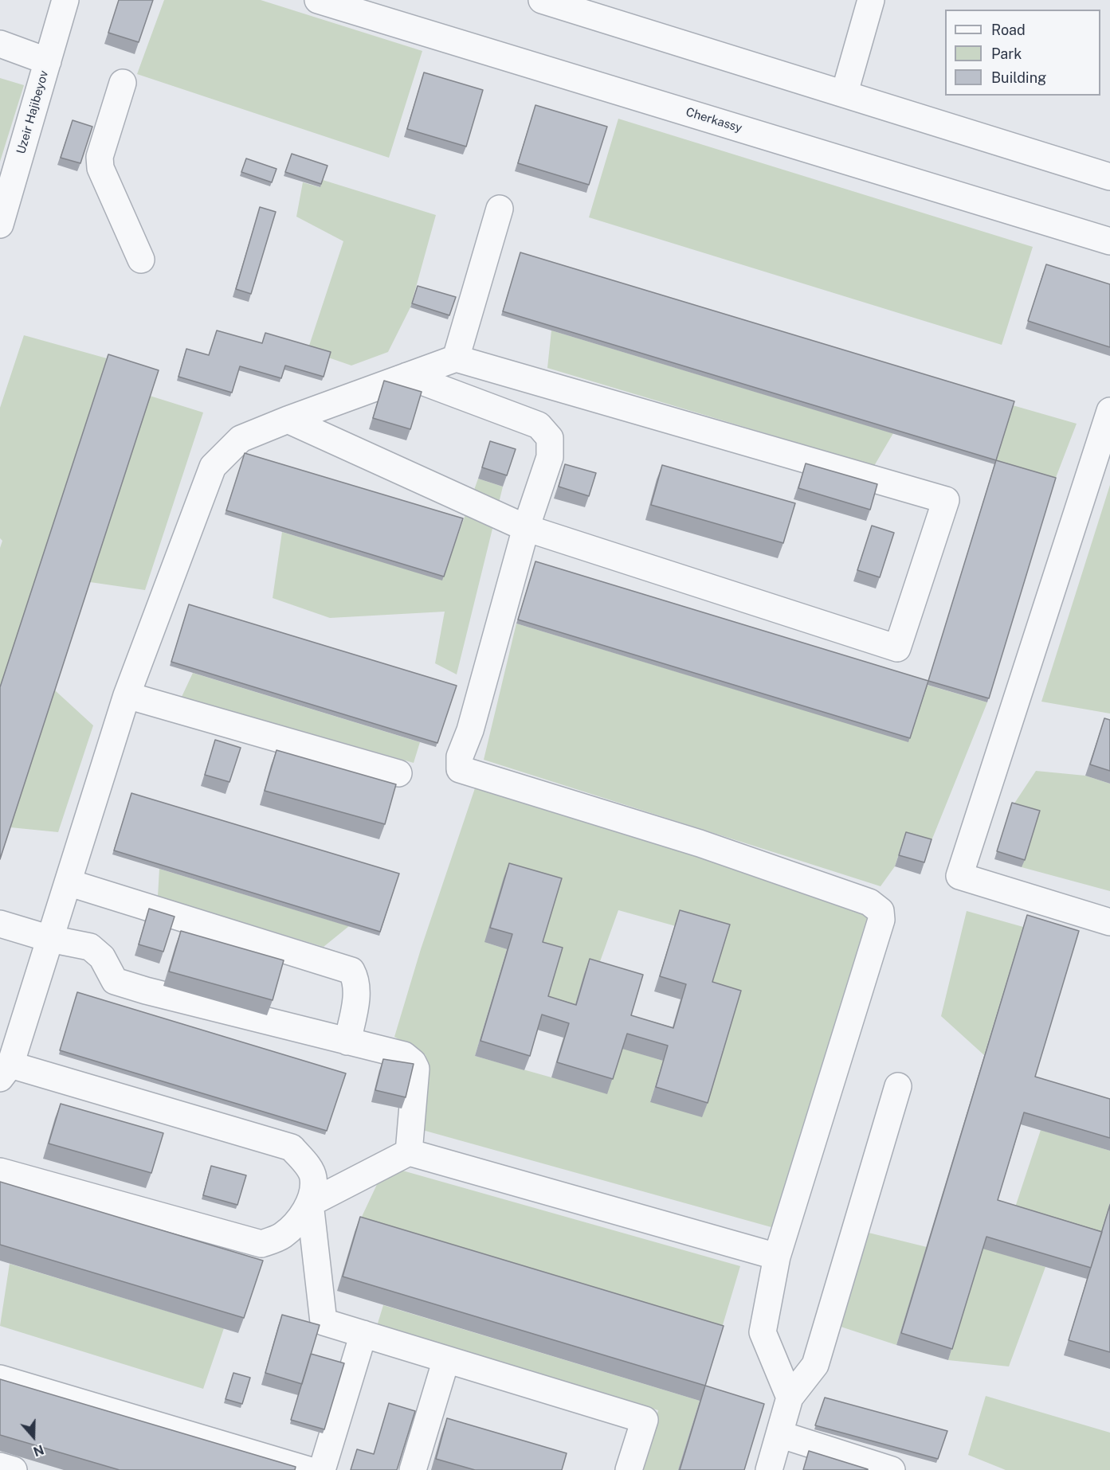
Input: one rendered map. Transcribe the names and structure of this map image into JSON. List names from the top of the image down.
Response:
{
  "streets": {
    "street": ["Uzeir Hajibeyov", "Cherkassy"]
  },
  "legend": ["Road", "Park", "Building"],
  "north": "bottom"
}
